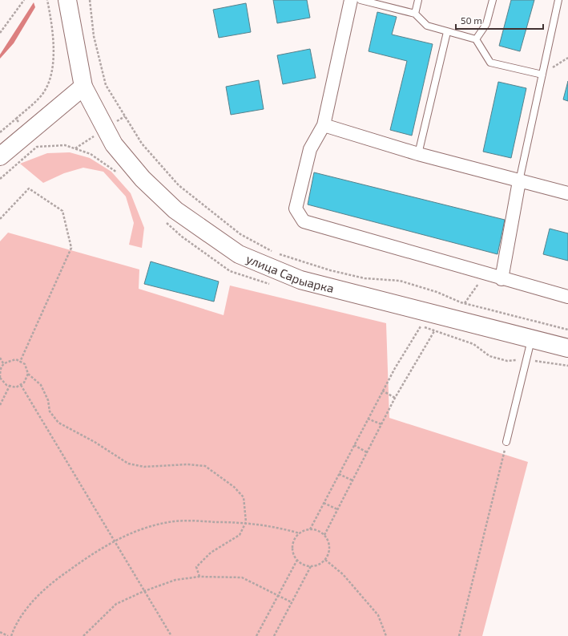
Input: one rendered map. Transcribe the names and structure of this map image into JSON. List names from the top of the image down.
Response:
{
  "streets": {
    "main road": ["улица Сарыарка"]
  },
  "scale_bar": "50 m"
}
